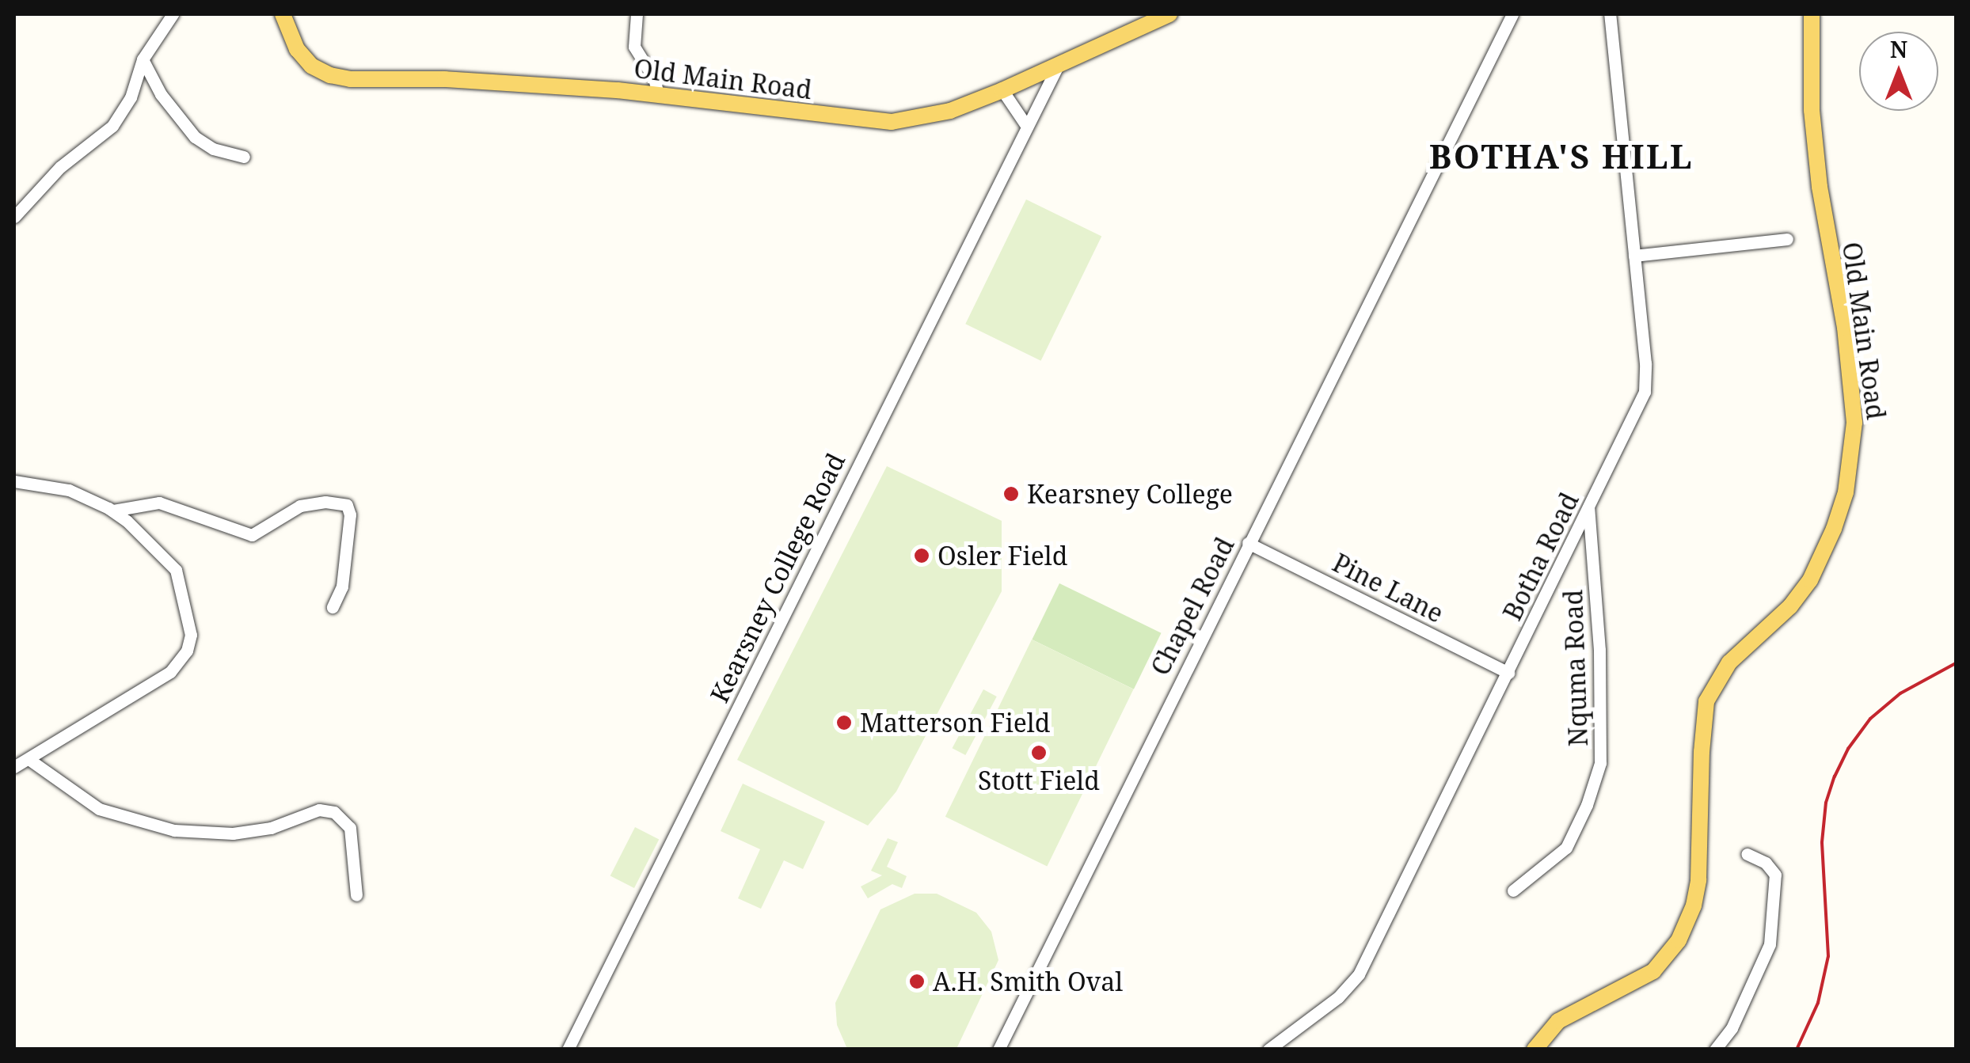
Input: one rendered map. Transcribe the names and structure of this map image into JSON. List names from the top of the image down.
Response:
{
  "streets": {
    "main road": ["Old Main Road"],
    "street": [
      "Botha Road",
      "Kearsney College Road",
      "Pine Lane",
      "Chapel Road",
      "Nquma Road"
    ]
  },
  "crossings": [
    ["Old Main Road", "Kearsney College Road"],
    ["Botha Road", "Pine Lane"],
    ["Botha Road", "Nquma Road"],
    ["Pine Lane", "Chapel Road"]
  ],
  "districts": ["BOTHA'S HILL"],
  "places": [
    "Kearsney College",
    "Osler Field",
    "Matterson Field",
    "Stott Field",
    "A.H. Smith Oval"
  ],
  "north": "top"
}
